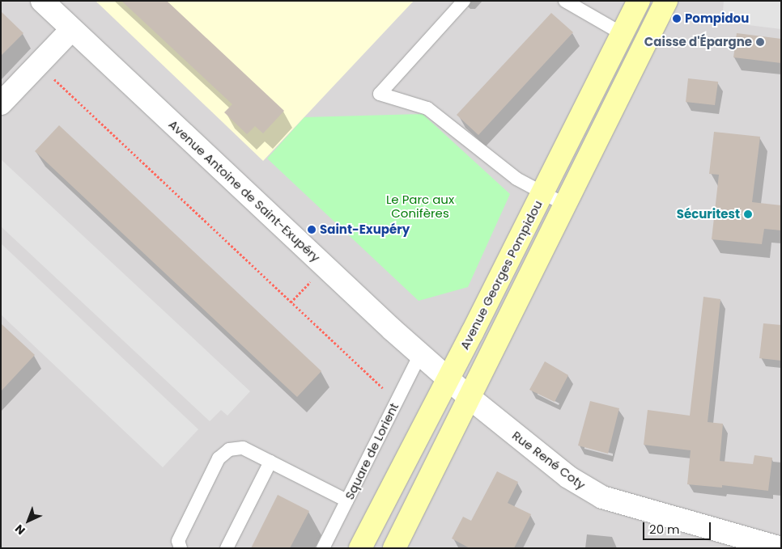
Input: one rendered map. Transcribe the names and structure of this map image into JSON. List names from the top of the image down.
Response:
{
  "streets": {
    "main road": ["Avenue Georges Pompidou"],
    "street": ["Avenue Antoine de Saint-Exupéry", "Rue René Coty"],
    "lane": ["Square de Lorient"]
  },
  "crossings": [
    ["Avenue Antoine de Saint-Exupéry", "Avenue Georges Pompidou"],
    ["Avenue Antoine de Saint-Exupéry", "Square de Lorient"],
    ["Avenue Antoine de Saint-Exupéry", "Rue René Coty"],
    ["Avenue Georges Pompidou", "Rue René Coty"]
  ],
  "parks": ["Le Parc aux Conifères"],
  "places": [
    "Pompidou",
    "Caisse d'Épargne",
    "Sécuritest",
    "Saint-Exupéry"
  ],
  "scale_bar": "20 m",
  "north": "bottom left"
}
